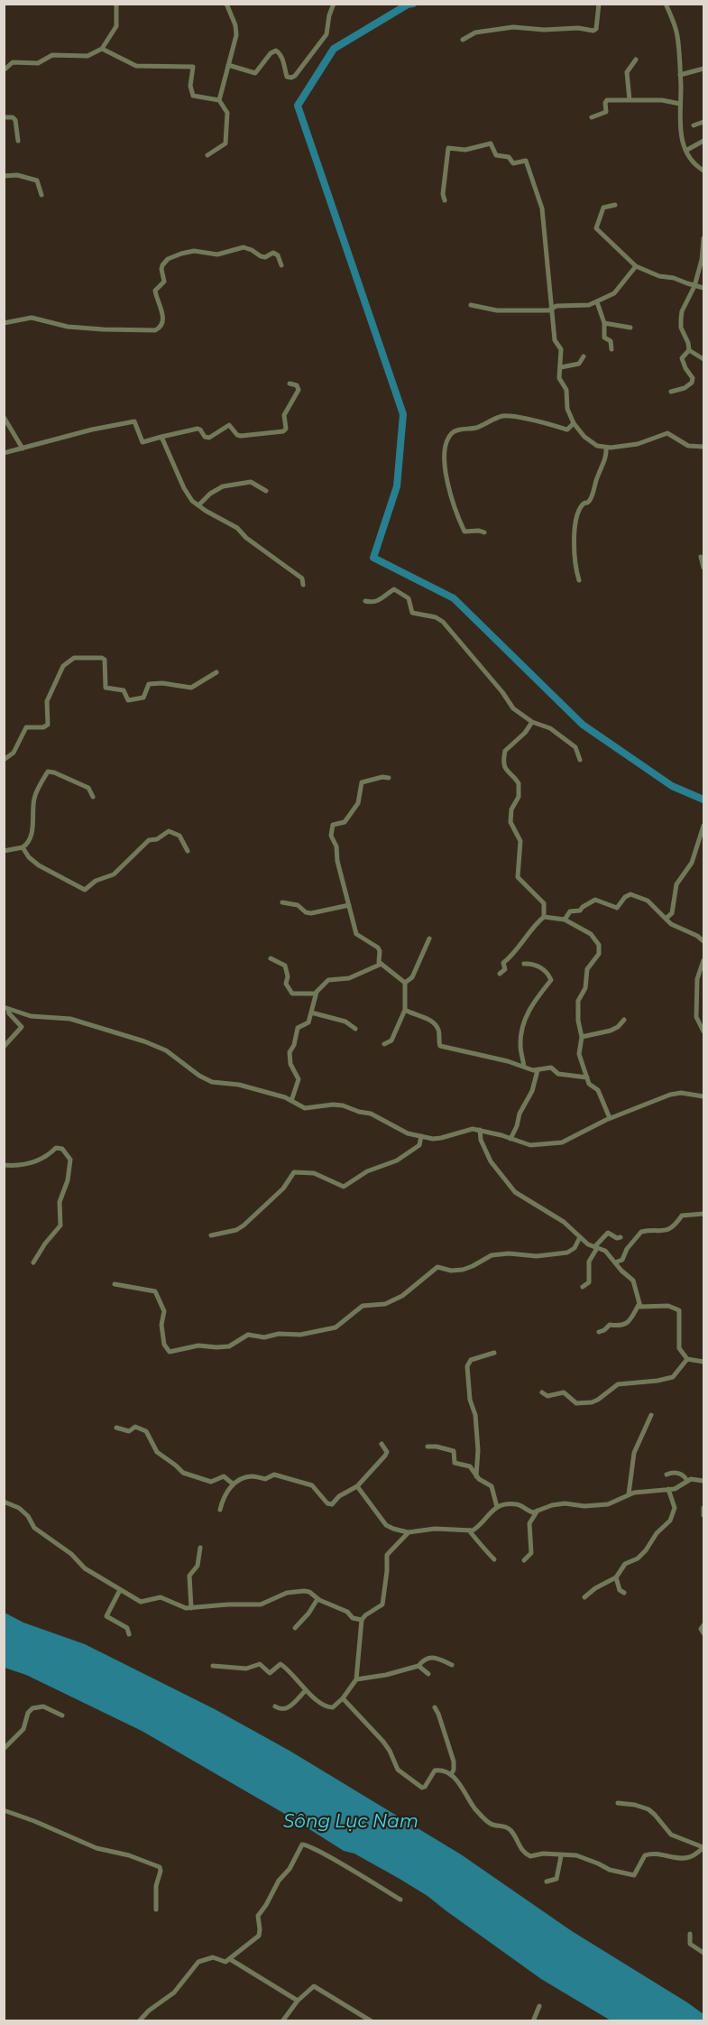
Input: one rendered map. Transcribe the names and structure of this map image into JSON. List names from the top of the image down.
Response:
{
  "water": ["Sông Lục Nam"]
}
